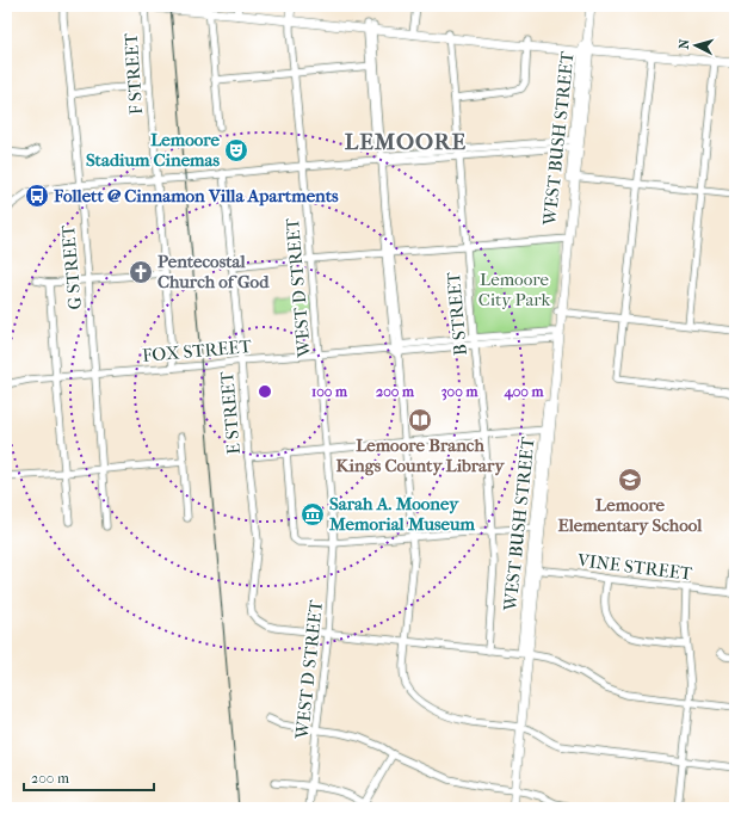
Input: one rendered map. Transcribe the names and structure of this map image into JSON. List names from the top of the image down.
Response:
{
  "streets": {
    "main road": ["WEST BUSH STREET"],
    "street": [
      "F STREET",
      "G STREET",
      "WEST D STREET",
      "B STREET",
      "FOX STREET",
      "E STREET",
      "VINE STREET"
    ]
  },
  "crossings": [
    ["F STREET", "FOX STREET"],
    ["WEST BUSH STREET", "FOX STREET"],
    ["WEST BUSH STREET", "VINE STREET"],
    ["G STREET", "FOX STREET"],
    ["WEST D STREET", "FOX STREET"],
    ["WEST D STREET", "E STREET"],
    ["B STREET", "FOX STREET"],
    ["FOX STREET", "E STREET"]
  ],
  "districts": ["LEMOORE"],
  "parks": ["Lemoore City Park"],
  "places": {
    "theatre": ["Lemoore Stadium Cinemas"],
    "bus stop": ["Follett @ Cinnamon Villa Apartments"],
    "church": ["Pentecostal Church of God"],
    "library": ["Lemoore Branch Kings County Library"],
    "school or university": ["Lemoore Elementary School"],
    "museum": ["Sarah A. Mooney Memorial Museum"]
  },
  "scale_bar": "200 m",
  "north": "left",
  "rings": [
    "100 m",
    "200 m",
    "300 m",
    "400 m"
  ]
}
